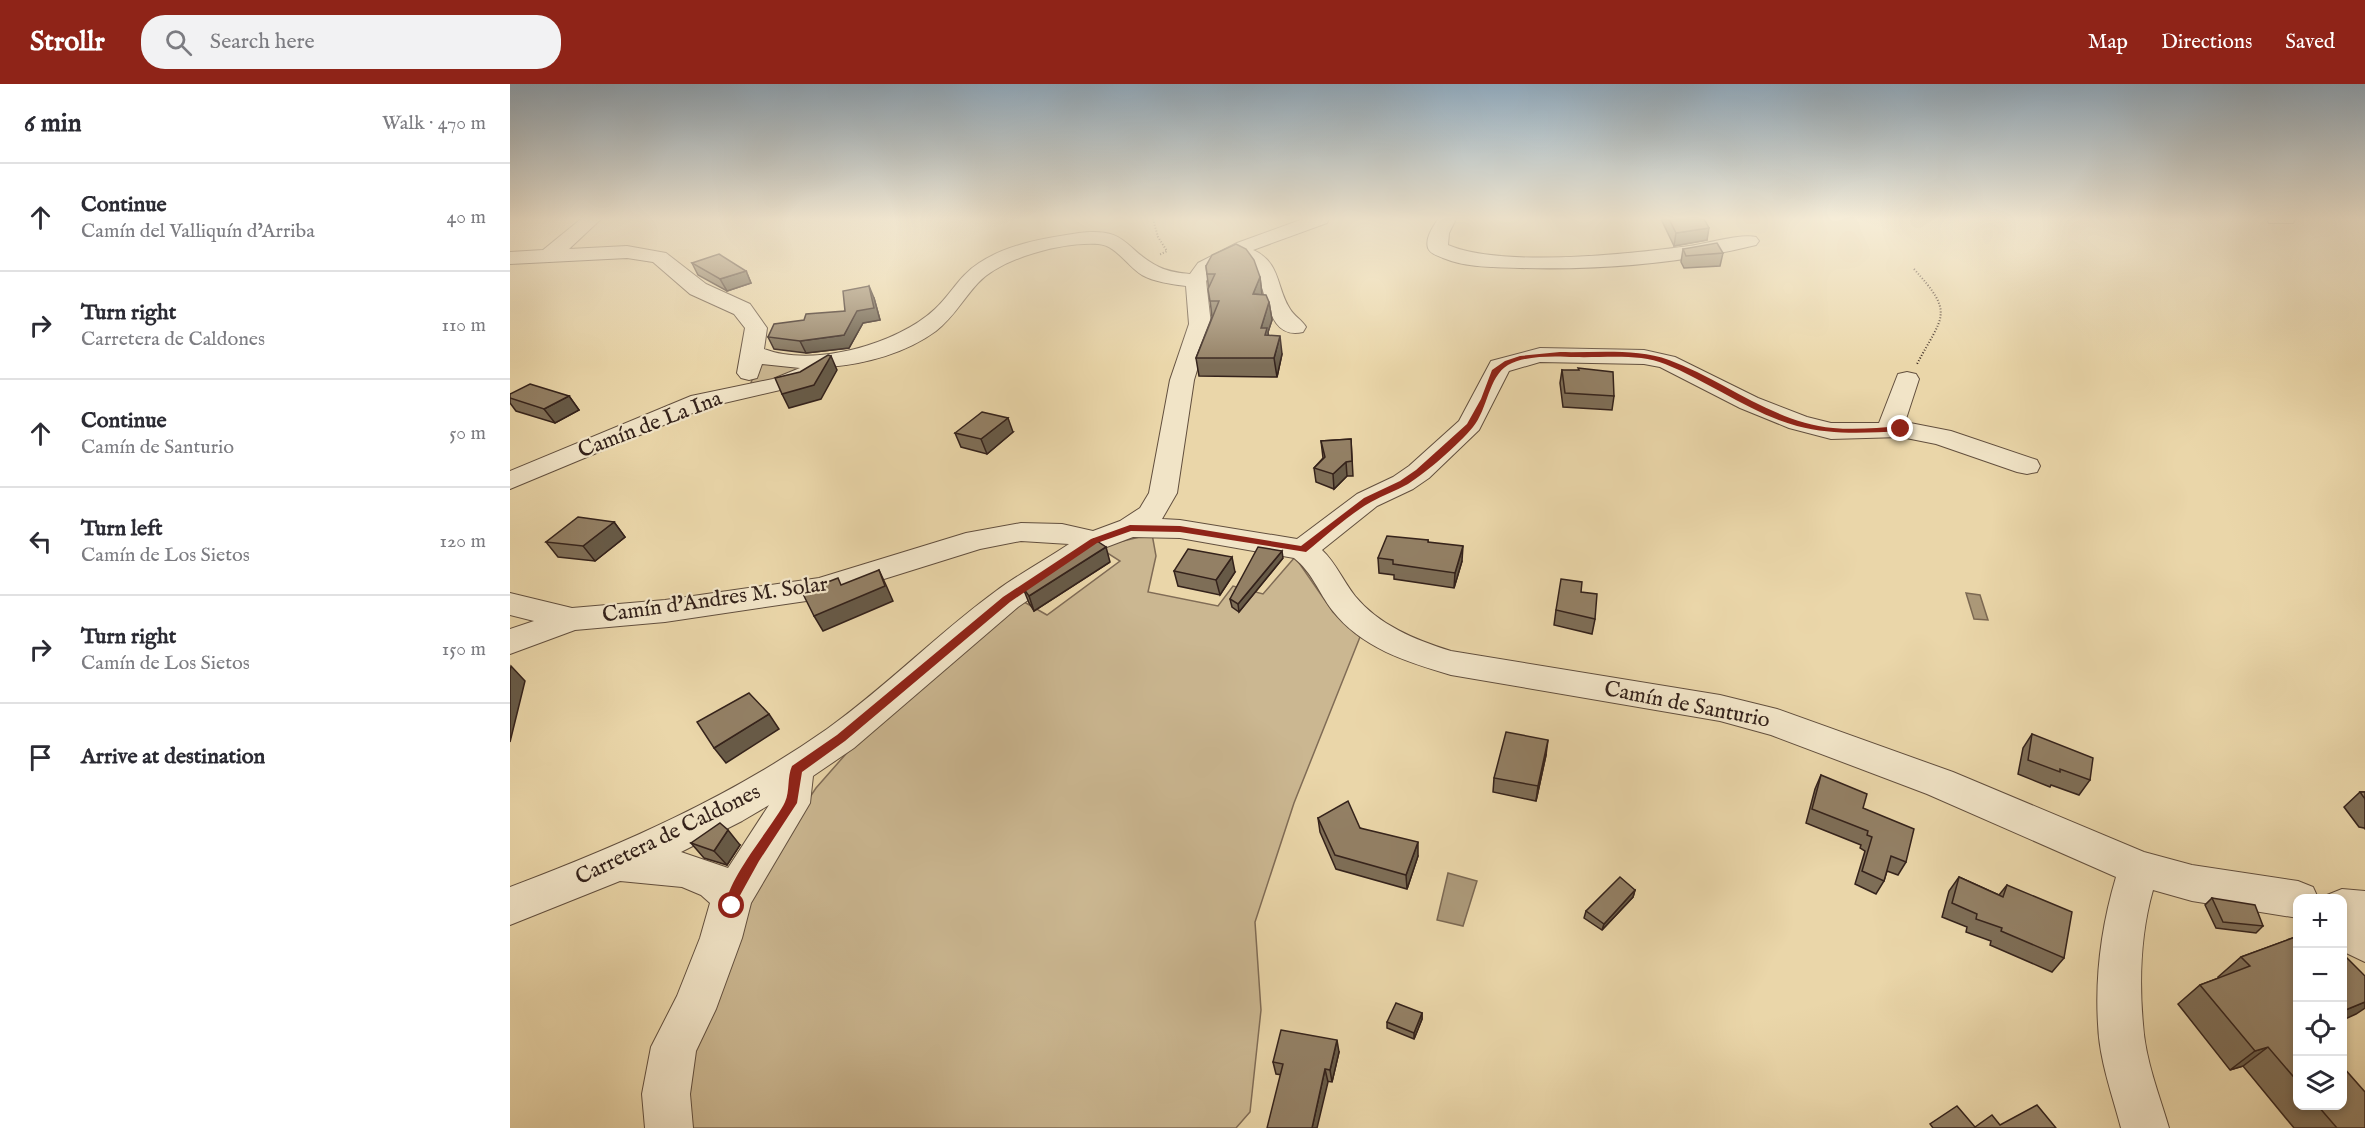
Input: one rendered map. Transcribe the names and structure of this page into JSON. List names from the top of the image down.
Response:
{
  "streets": {
    "street": [
      "Camín de La Ina",
      "Camín d'Andres M. Solar",
      "Camín de Santurio",
      "Carretera de Caldones"
    ]
  },
  "crossings": [
    ["Camín d'Andres M. Solar", "Carretera de Caldones"]
  ],
  "page": {
    "header": "Strollr",
    "search": "Search here",
    "nav": ["Map", "Directions", "Saved"],
    "heading": ["6 min", "Walk · 470 m"],
    "list": [
      ["Continue", "Camín del Valliquín d'Arriba", "40 m"],
      ["Turn right", "Carretera de Caldones", "110 m"],
      ["Continue", "Camín de Santurio", "50 m"],
      ["Turn left", "Camín de Los Sietos", "120 m"],
      ["Turn right", "Camín de Los Sietos", "150 m"],
      "Arrive at destination"
    ],
    "map_buttons": ["+", "−"]
  }
}
